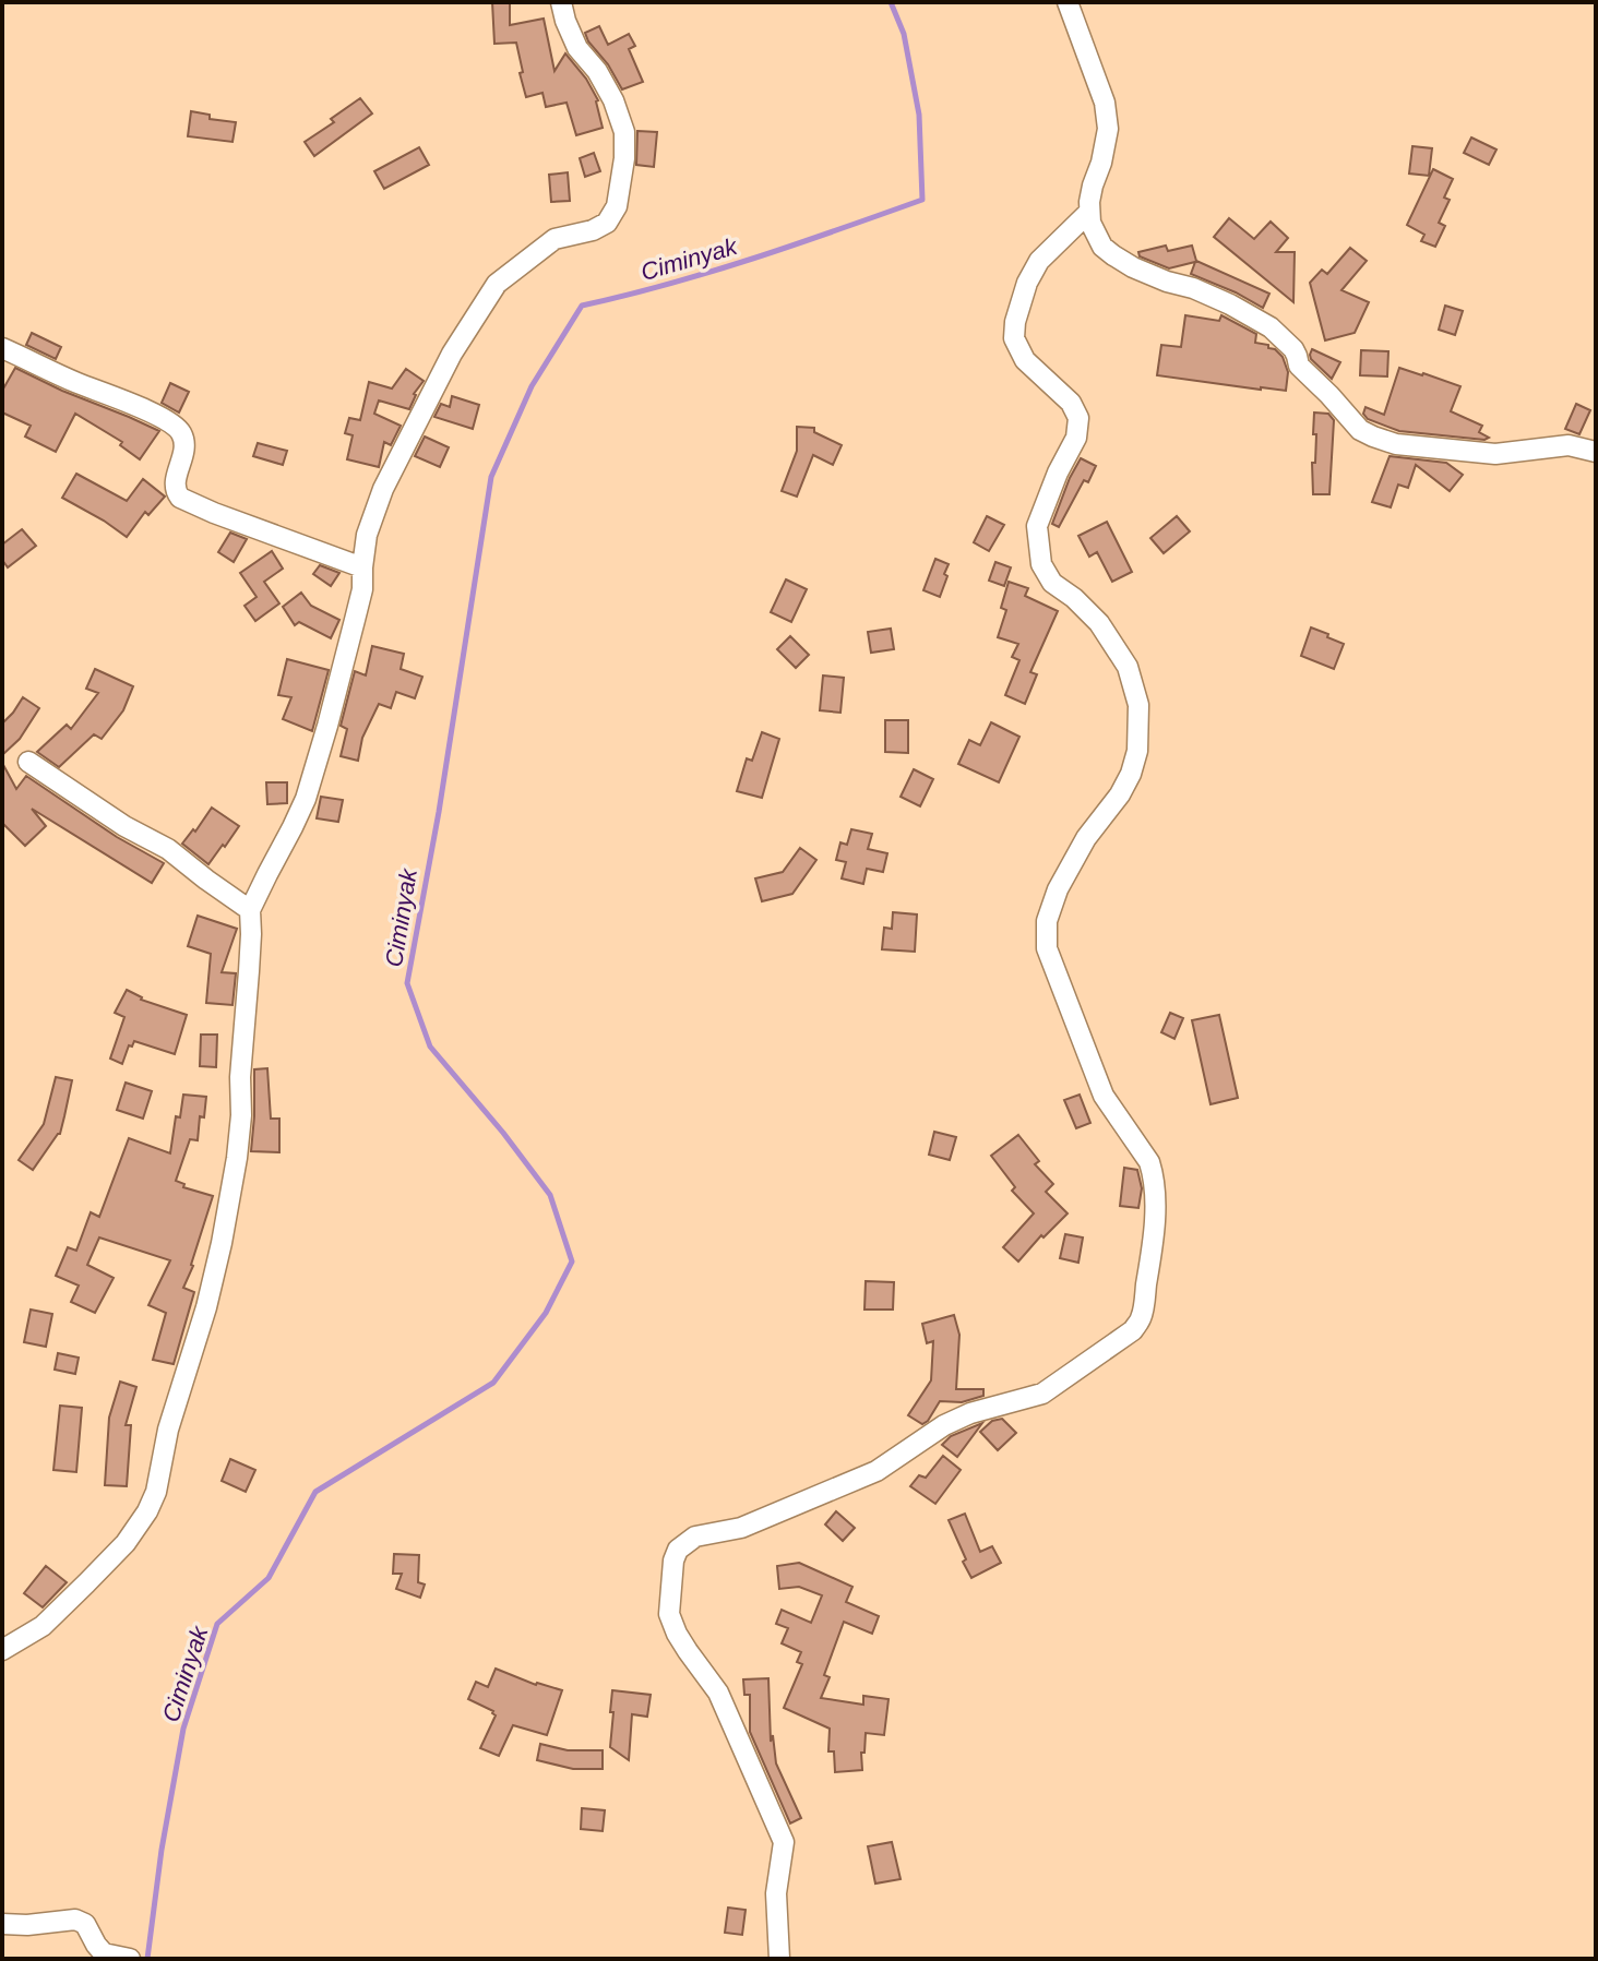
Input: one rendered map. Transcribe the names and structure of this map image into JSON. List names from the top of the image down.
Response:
{
  "water": ["Ciminyak"]
}
